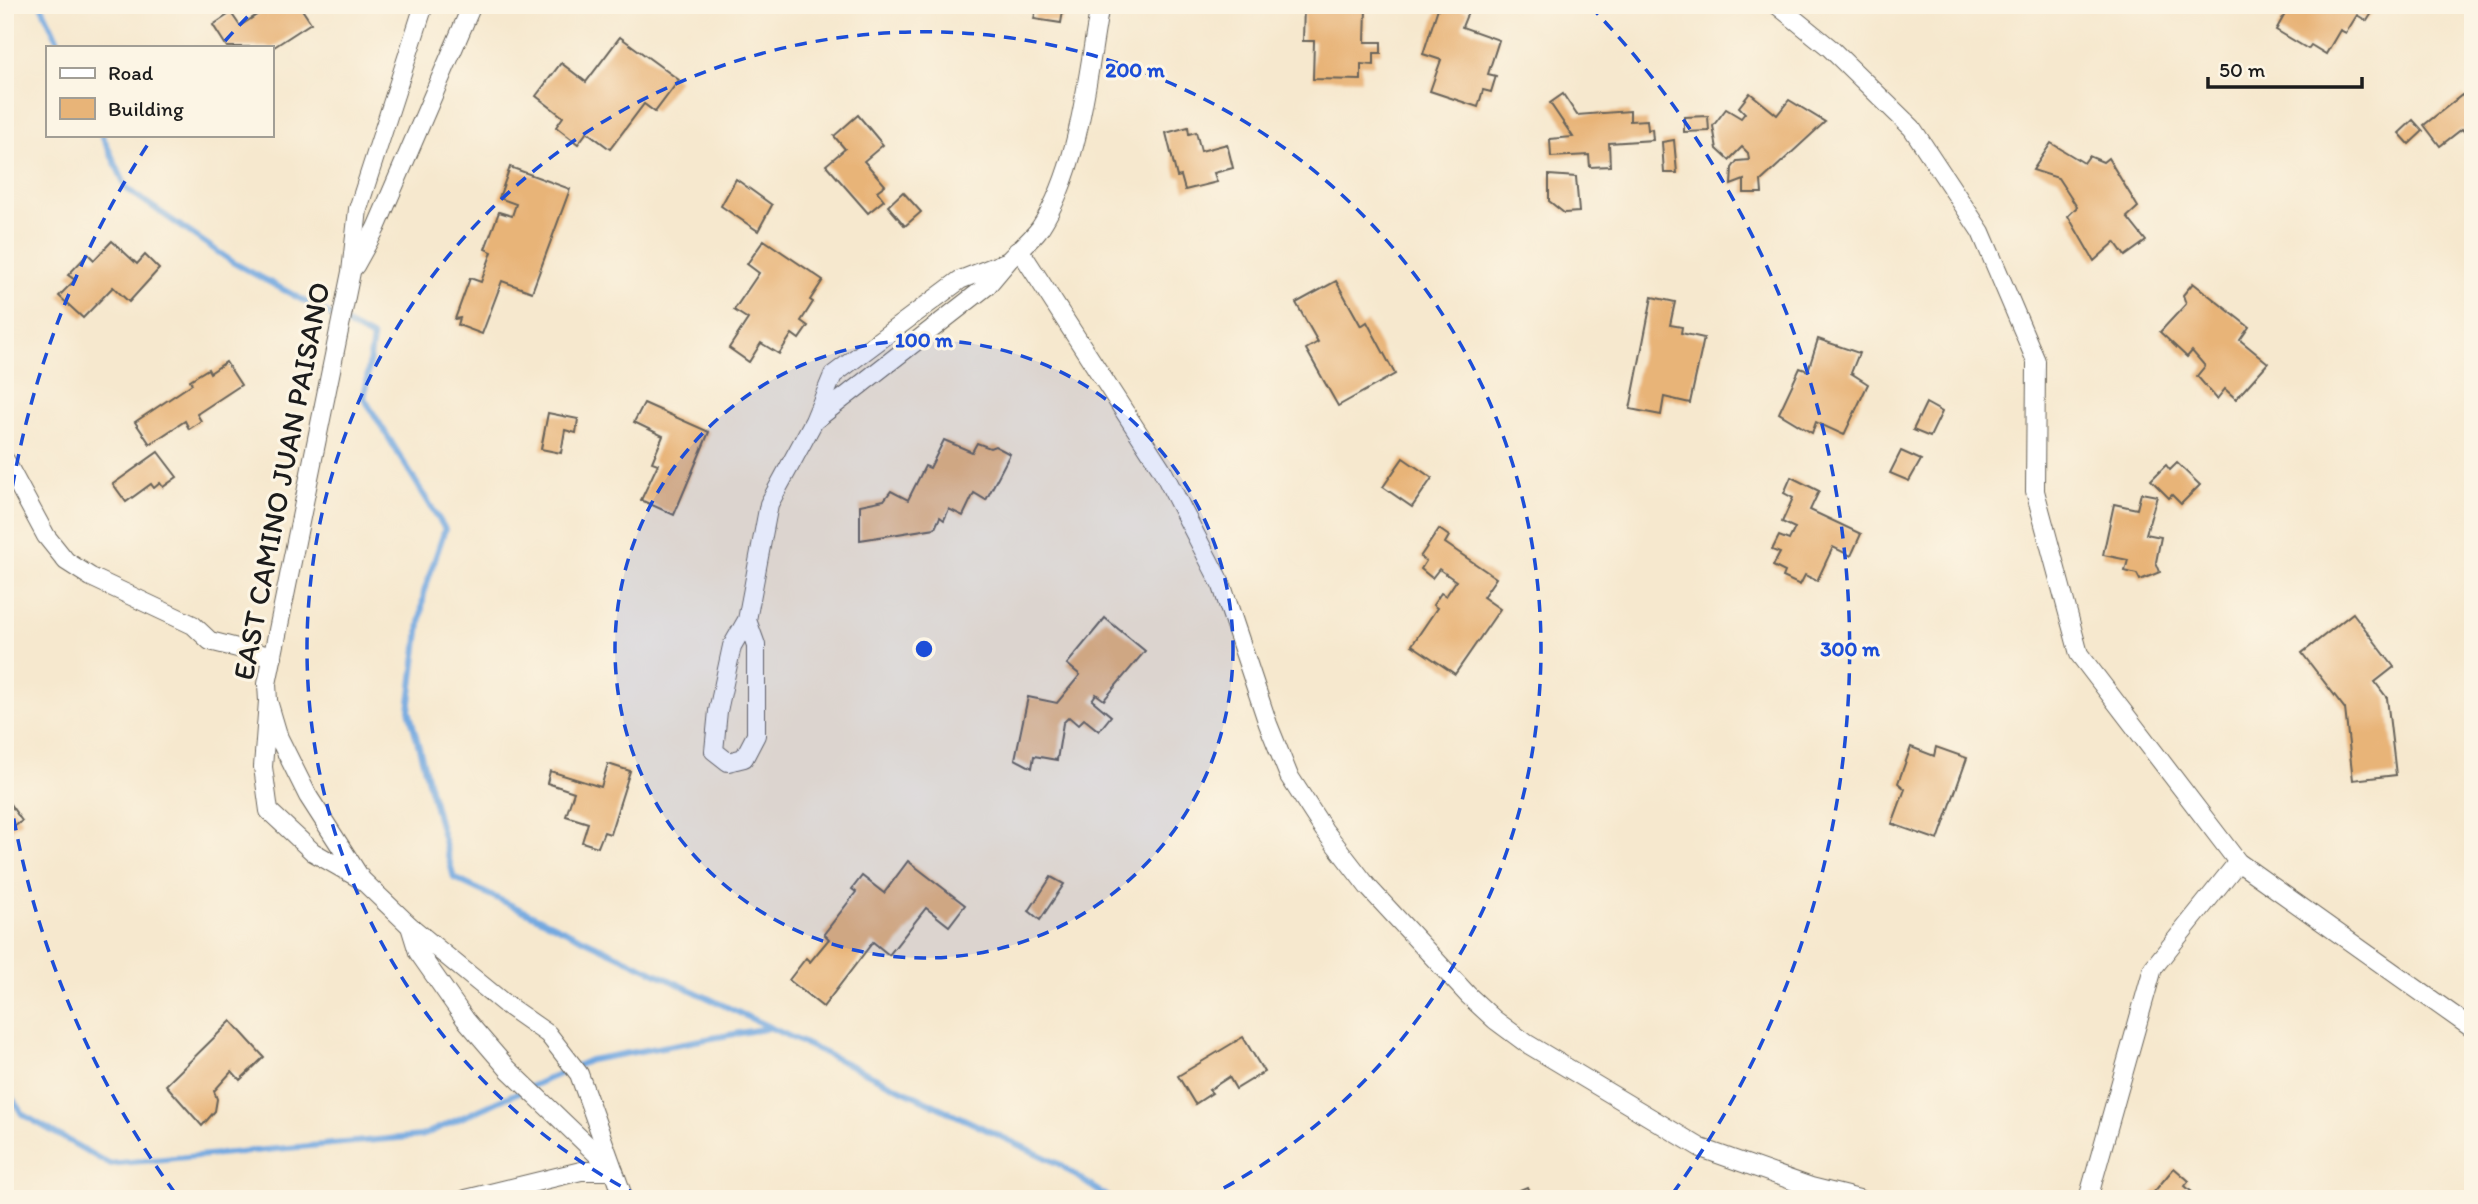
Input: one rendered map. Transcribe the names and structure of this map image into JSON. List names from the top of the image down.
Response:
{
  "streets": {
    "street": ["EAST CAMINO JUAN PAISANO"]
  },
  "legend": ["Road", "Building"],
  "scale_bar": "50 m",
  "rings": ["200 m", "100 m", "300 m"]
}
